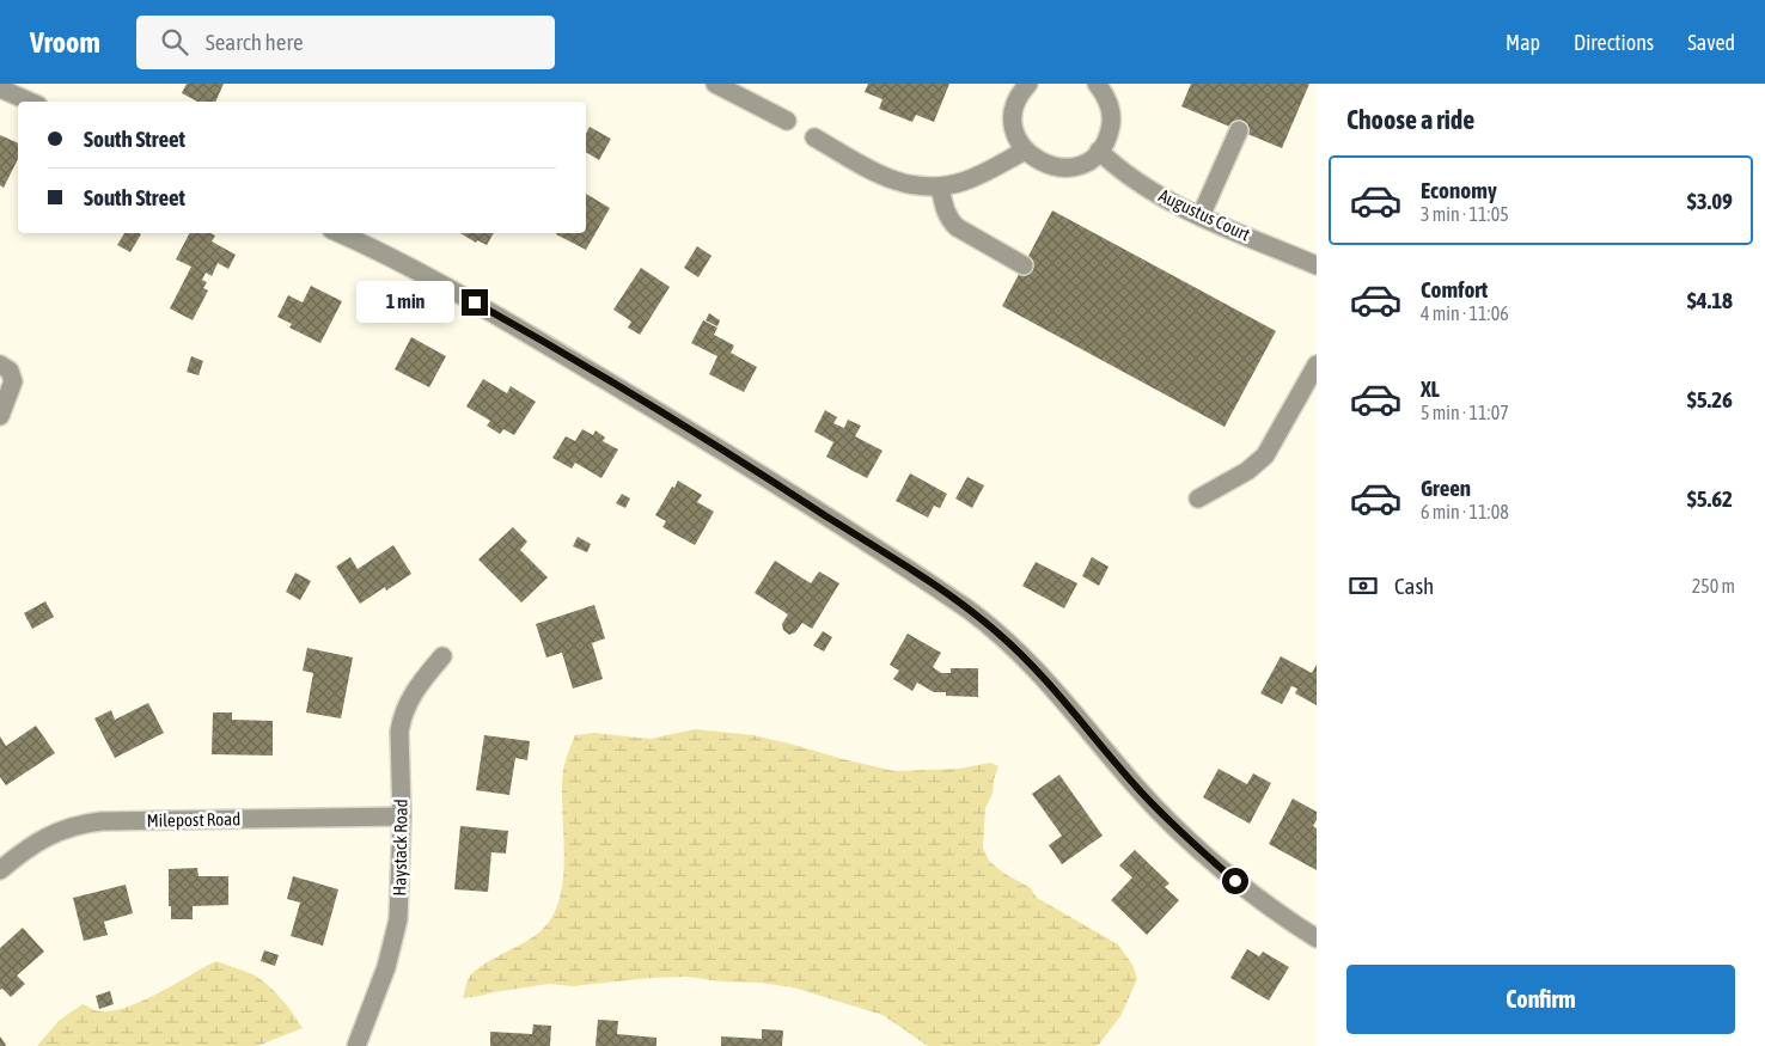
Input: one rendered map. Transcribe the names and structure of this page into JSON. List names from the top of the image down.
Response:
{
  "streets": {
    "street": ["Augustus Court", "Milepost Road", "Haystack Road"]
  },
  "crossings": [
    ["Milepost Road", "Haystack Road"]
  ],
  "page": {
    "header": "Vroom",
    "search": "Search here",
    "nav": ["Map", "Directions", "Saved"],
    "heading": "Choose a ride",
    "banner": ["South Street", "South Street"],
    "list": [
      {
        "name": "Economy",
        "note": "3 min · 11:05",
        "value": "$3.09"
      },
      {
        "name": "Comfort",
        "note": "4 min · 11:06",
        "value": "$4.18"
      },
      {
        "name": "XL",
        "note": "5 min · 11:07",
        "value": "$5.26"
      },
      {
        "name": "Green",
        "note": "6 min · 11:08",
        "value": "$5.62"
      }
    ],
    "bubble": "1 min",
    "pay": ["Cash", "250 m"],
    "buttons": "Confirm"
  }
}
